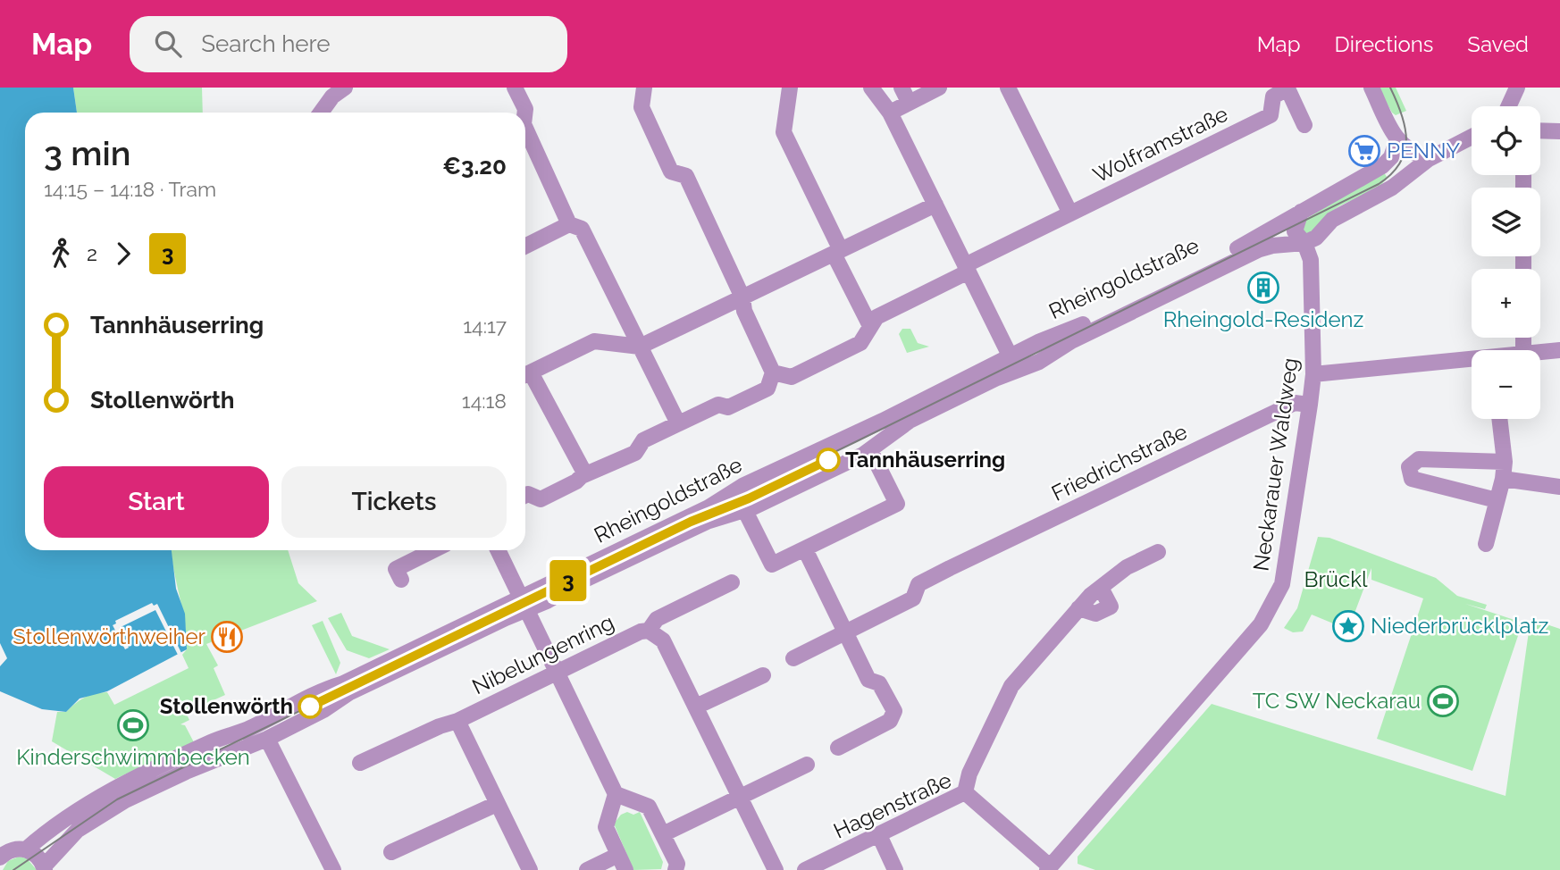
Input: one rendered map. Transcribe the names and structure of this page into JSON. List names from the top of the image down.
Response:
{
  "streets": {
    "street": [
      "Wolframstraße",
      "Rheingoldstraße",
      "Friedrichstraße",
      "Neckarauer Waldweg",
      "Nibelungenring",
      "Hagenstraße"
    ]
  },
  "crossings": [
    ["Rheingoldstraße", "Neckarauer Waldweg"],
    ["Friedrichstraße", "Neckarauer Waldweg"],
    ["Neckarauer Waldweg", "Hagenstraße"]
  ],
  "parks": ["Brückl"],
  "places": {
    "supermarket": ["PENNY"],
    "building": ["Rheingold-Residenz"],
    "other": ["Tannhäuserring", "Stollenwörth"],
    "place": ["Niederbrücklplatz"],
    "restaurant": ["Stollenwörthweiher"],
    "sports": ["TC SW Neckarau", "Kinderschwimmbecken"]
  },
  "lines": ["tram line 3"],
  "page": {
    "header": "Map",
    "search": "Search here",
    "nav": ["Map", "Directions", "Saved"],
    "on_map": "3",
    "map_buttons": ["+", "−"],
    "heading": ["3 min", "14:15 – 14:18 · Tram", "€3.20"],
    "legs": ["2", "3"],
    "list": [
      {
        "name": "Tannhäuserring",
        "value": "14:17"
      },
      {
        "name": "Stollenwörth",
        "value": "14:18"
      }
    ],
    "buttons": ["Start", "Tickets"]
  }
}
